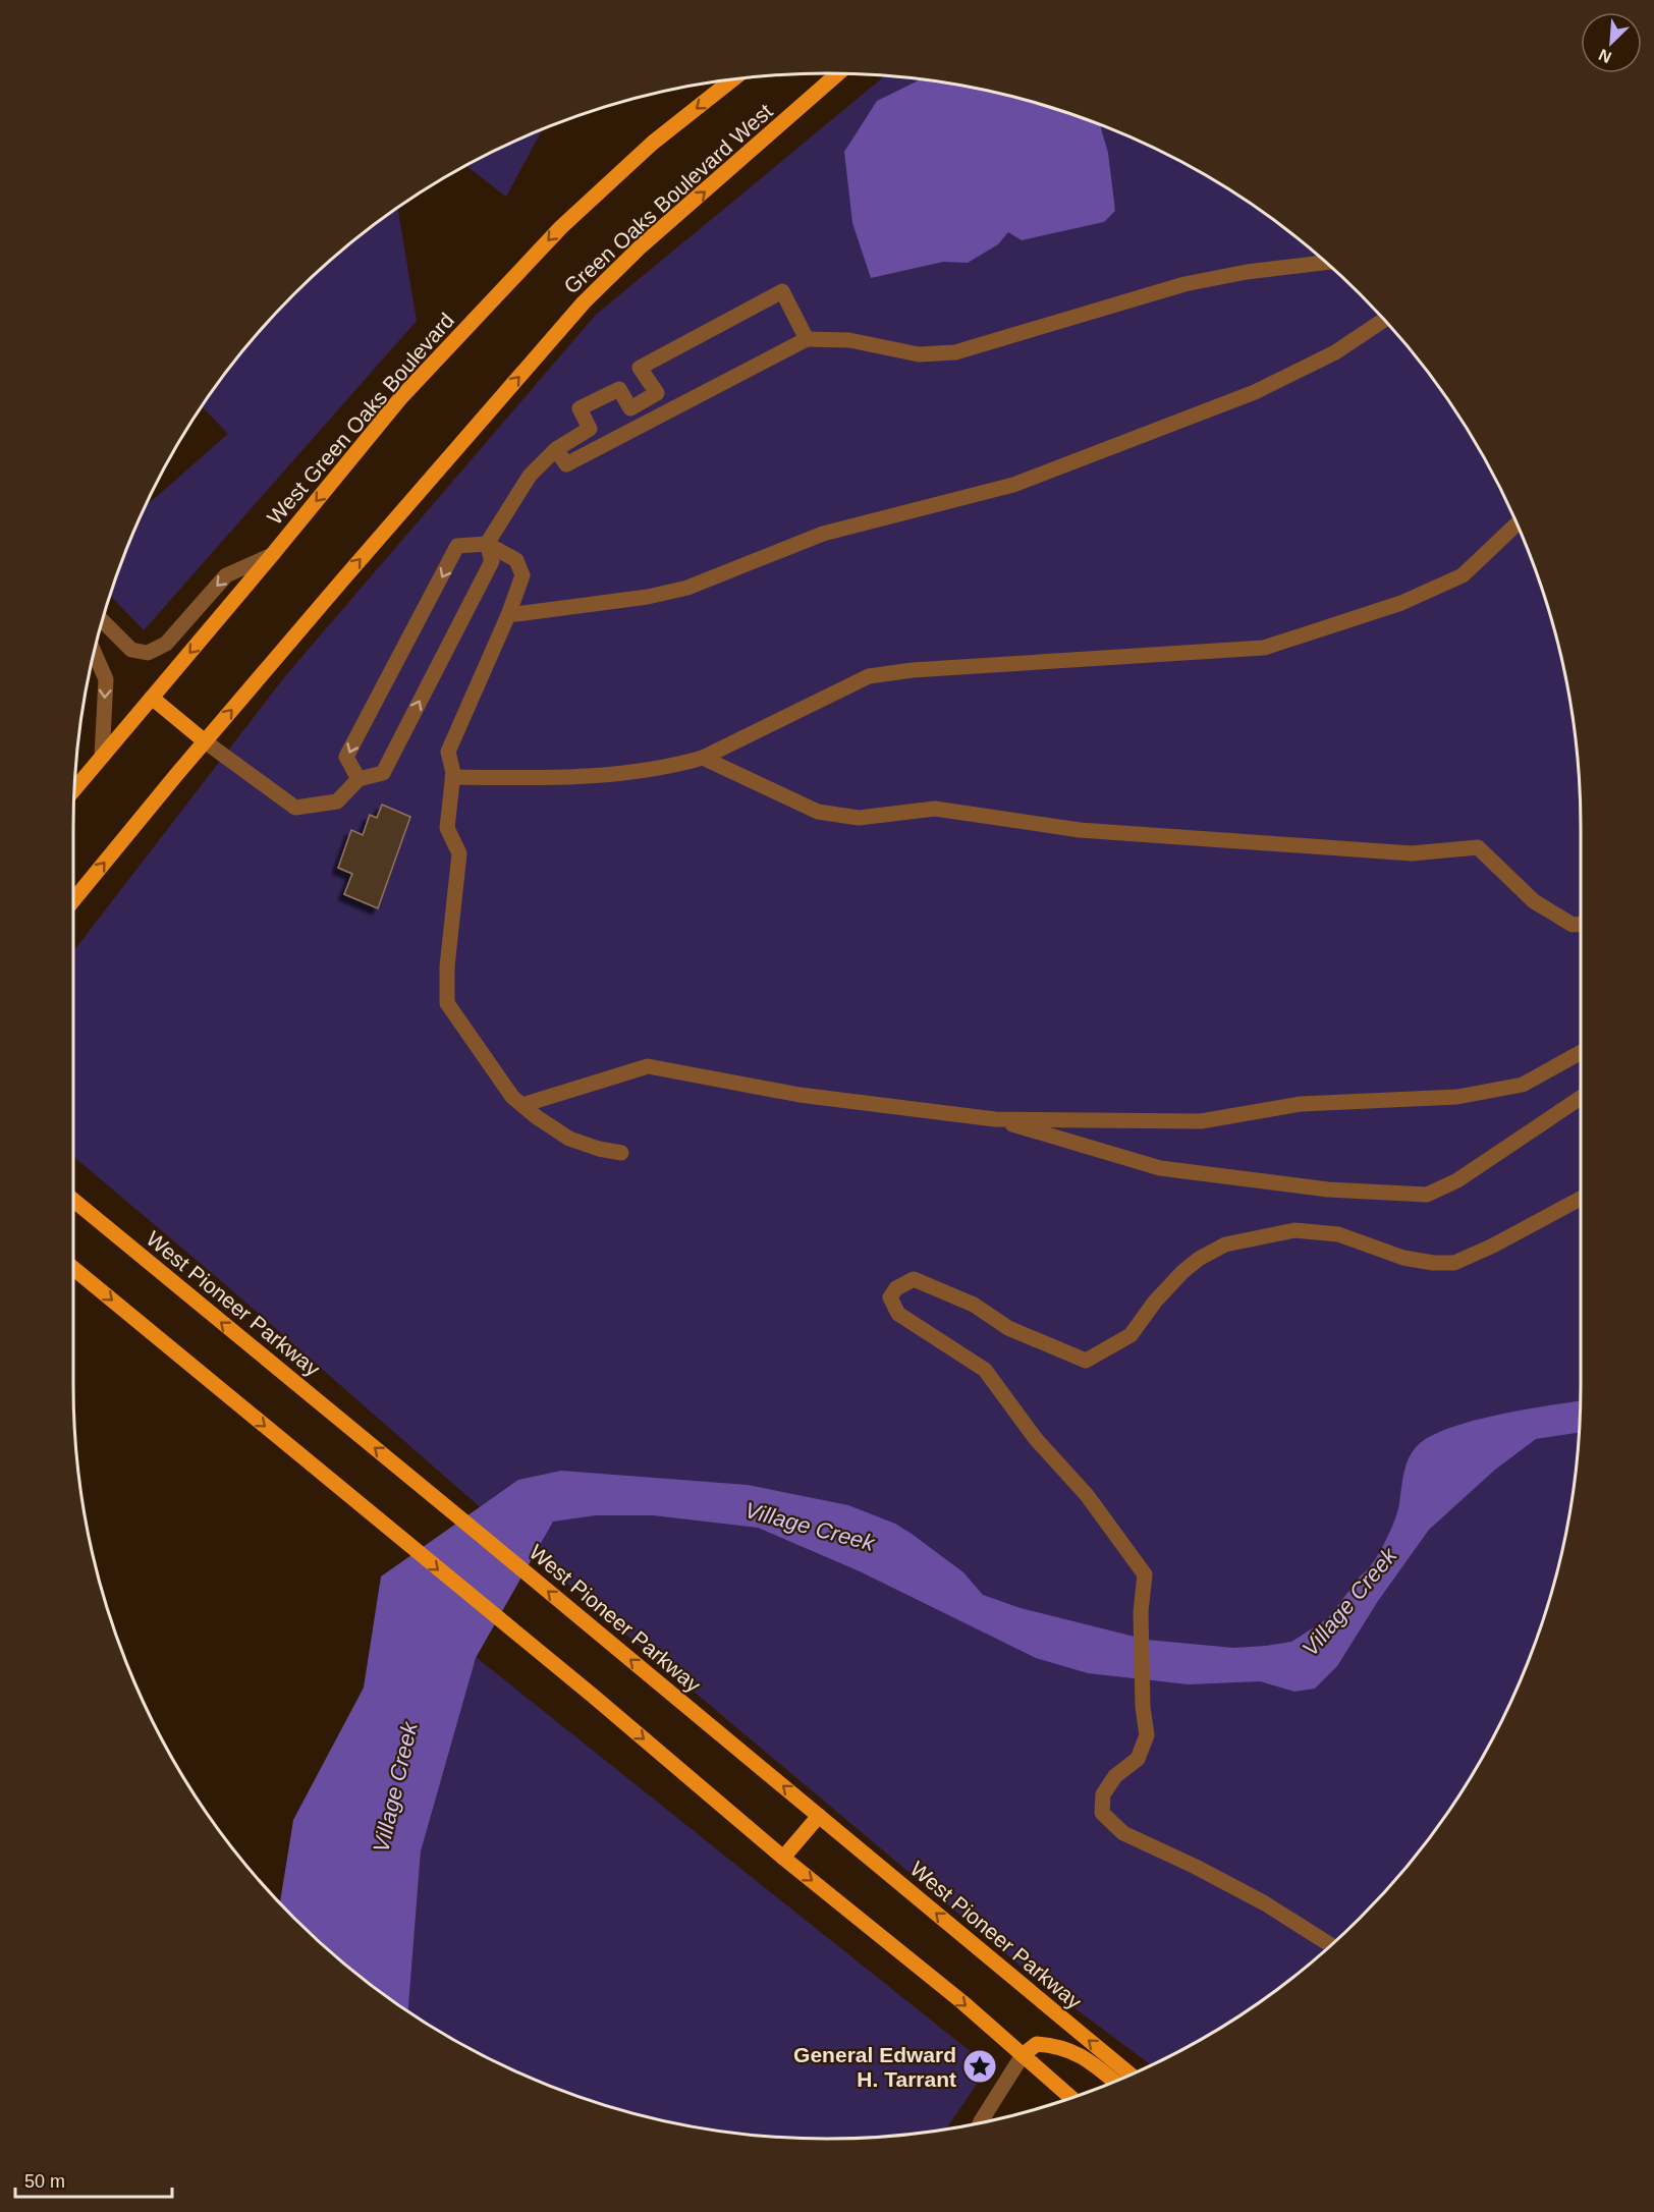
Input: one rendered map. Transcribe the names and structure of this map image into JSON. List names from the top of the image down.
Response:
{
  "streets": {
    "main road": ["Green Oaks Boulevard West", "West Green Oaks Boulevard", "West Pioneer Parkway"]
  },
  "one_way": ["Green Oaks Boulevard West", "West Green Oaks Boulevard"],
  "water": ["Village Creek"],
  "places": {
    "place": ["General Edward H. Tarrant"]
  },
  "scale_bar": "50 m",
  "north": "bottom left"
}
